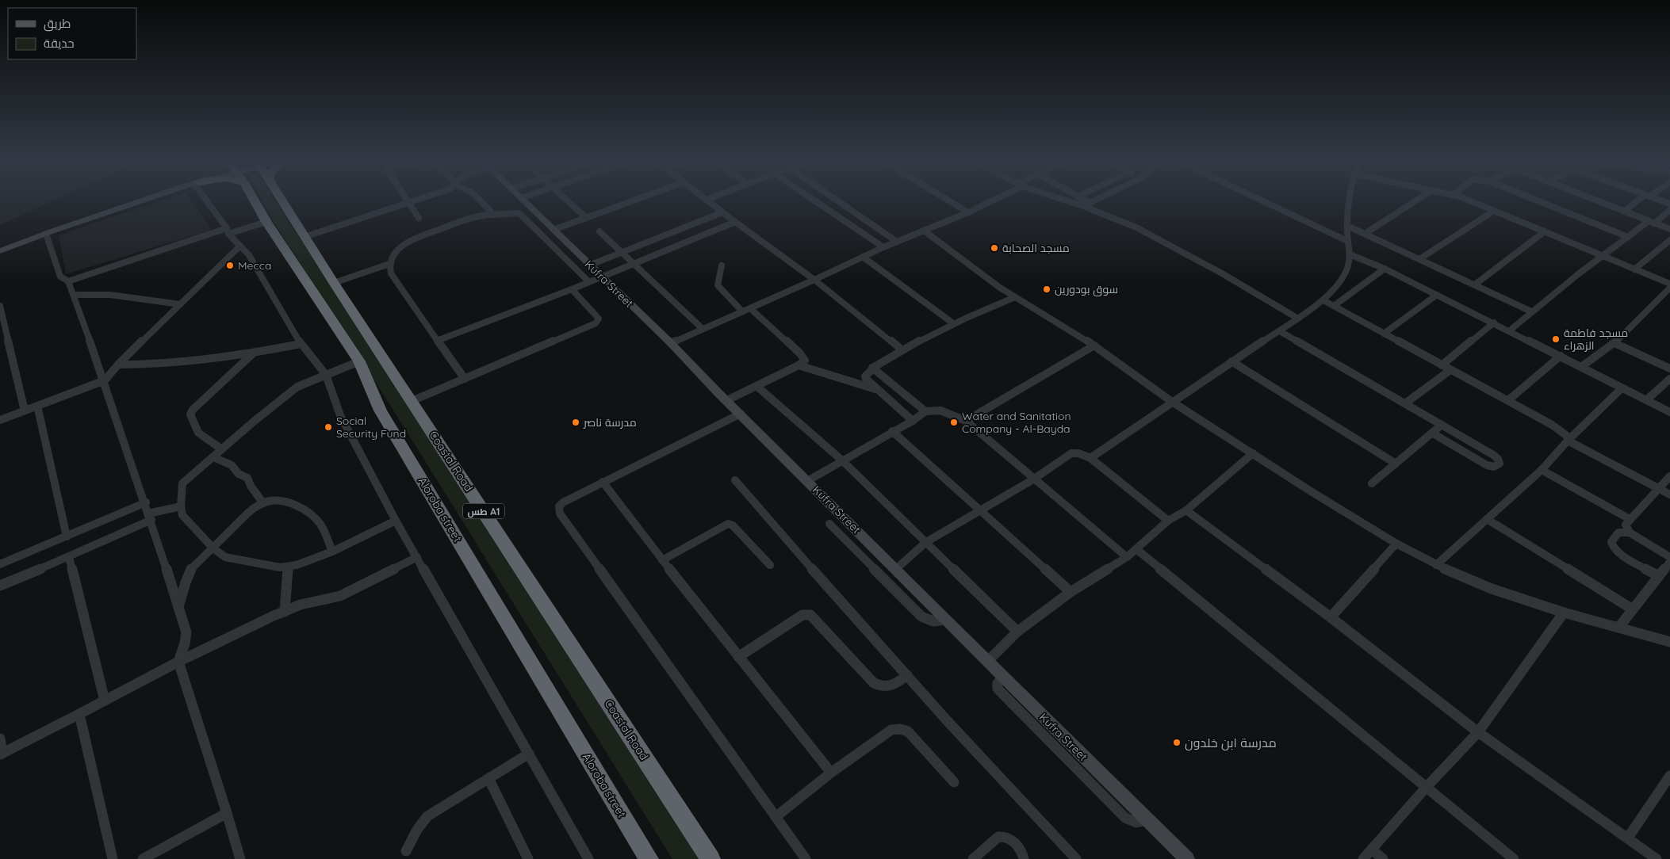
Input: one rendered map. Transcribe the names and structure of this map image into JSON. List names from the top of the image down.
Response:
{
  "streets": {
    "highway": ["Coastal Road", "Aloroba street", "طس A1"],
    "street": ["Kufra Street"]
  },
  "places": [
    "مسجد الصحابة",
    "Mecca",
    "سوق بودورين",
    "مسجد فاطمة الزهراء",
    "مدرسة ناصر",
    "Water and Sanitation Company - Al-Bayda",
    "Social Security Fund",
    "مدرسة ابن خلدون"
  ],
  "legend": ["طريق", "حديقة"]
}
